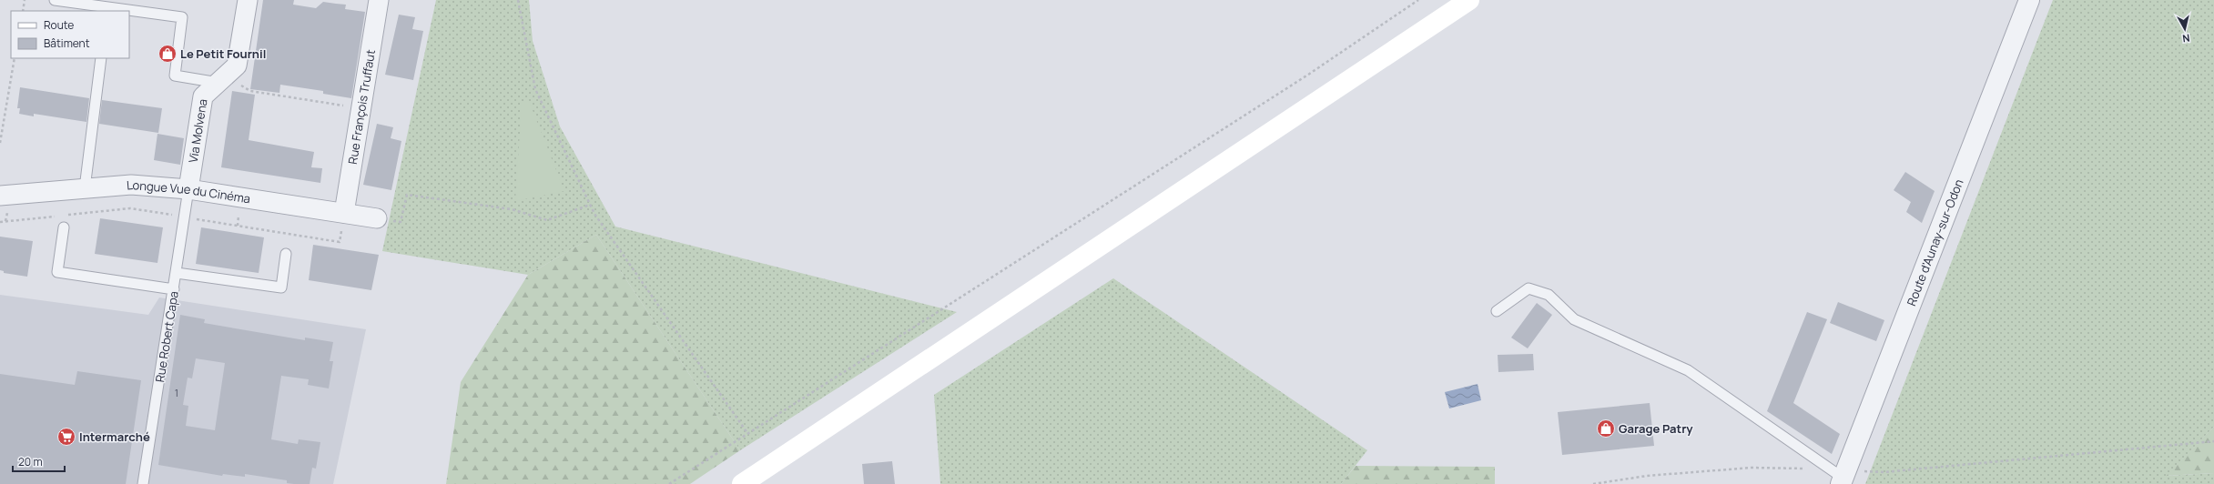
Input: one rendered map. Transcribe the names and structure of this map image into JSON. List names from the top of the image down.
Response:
{
  "streets": {
    "street": [
      "Rue François Truffaut",
      "Via Molvena",
      "Longue Vue du Cinéma",
      "Route d'Aunay-sur-Odon"
    ],
    "lane": ["Rue Robert Capa"]
  },
  "crossings": [
    ["Rue François Truffaut", "Longue Vue du Cinéma"],
    ["Via Molvena", "Longue Vue du Cinéma"],
    ["Via Molvena", "Rue Robert Capa"],
    ["Longue Vue du Cinéma", "Rue Robert Capa"]
  ],
  "places": {
    "shop": ["Le Petit Fournil", "Garage Patry"],
    "supermarket": ["Intermarché"]
  },
  "house_numbers": ["1"],
  "legend": ["Route", "Bâtiment"],
  "scale_bar": "20 m",
  "north": "bottom"
}
